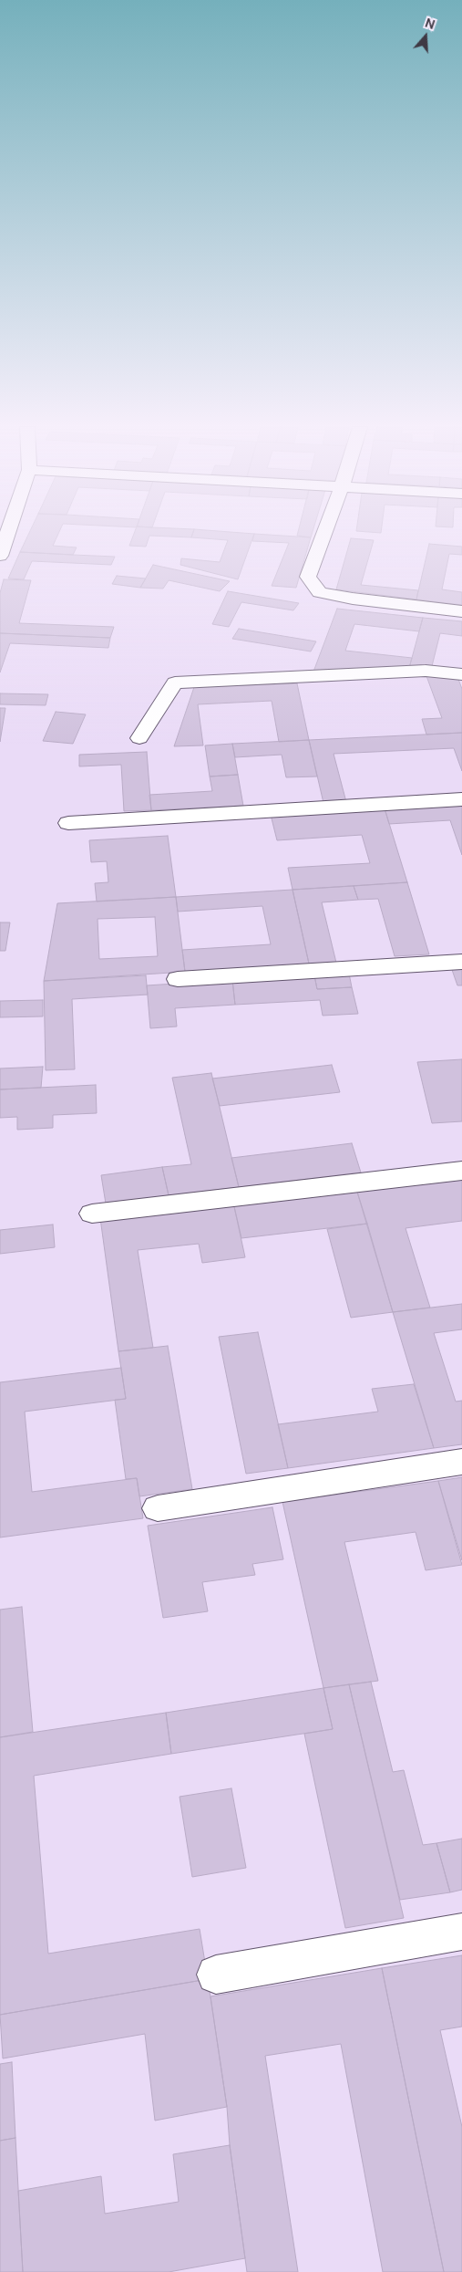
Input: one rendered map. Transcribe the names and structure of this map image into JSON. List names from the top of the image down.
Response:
{
  "north": "top"
}
